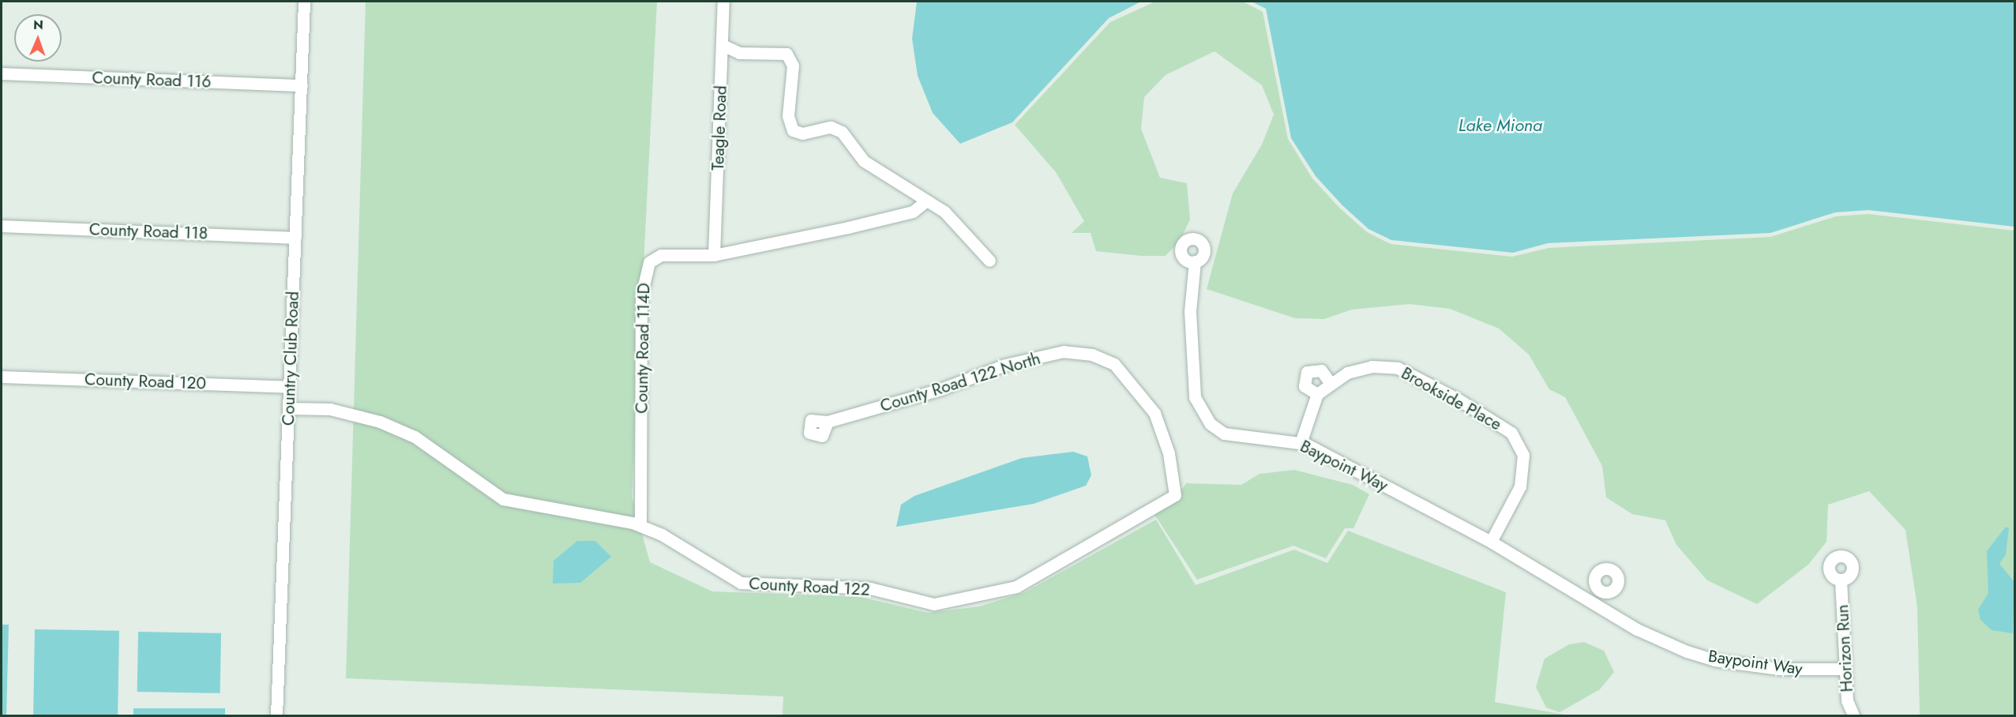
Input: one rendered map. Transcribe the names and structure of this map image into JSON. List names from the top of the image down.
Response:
{
  "streets": {
    "street": [
      "County Road 116",
      "Teagle Road",
      "County Road 118",
      "County Road 114D",
      "Country Club Road",
      "County Road 120",
      "County Road 122 North",
      "Brookside Place",
      "Baypoint Way",
      "County Road 122",
      "Horizon Run"
    ]
  },
  "crossings": [
    ["County Road 116", "Country Club Road"],
    ["Teagle Road", "County Road 114D"],
    ["County Road 118", "Country Club Road"],
    ["County Road 114D", "County Road 122"],
    ["Country Club Road", "County Road 120"],
    ["Country Club Road", "County Road 122"],
    ["County Road 122 North", "County Road 122"],
    ["Brookside Place", "Baypoint Way"],
    ["Baypoint Way", "Horizon Run"]
  ],
  "water": ["Lake Miona"],
  "north": "top"
}
